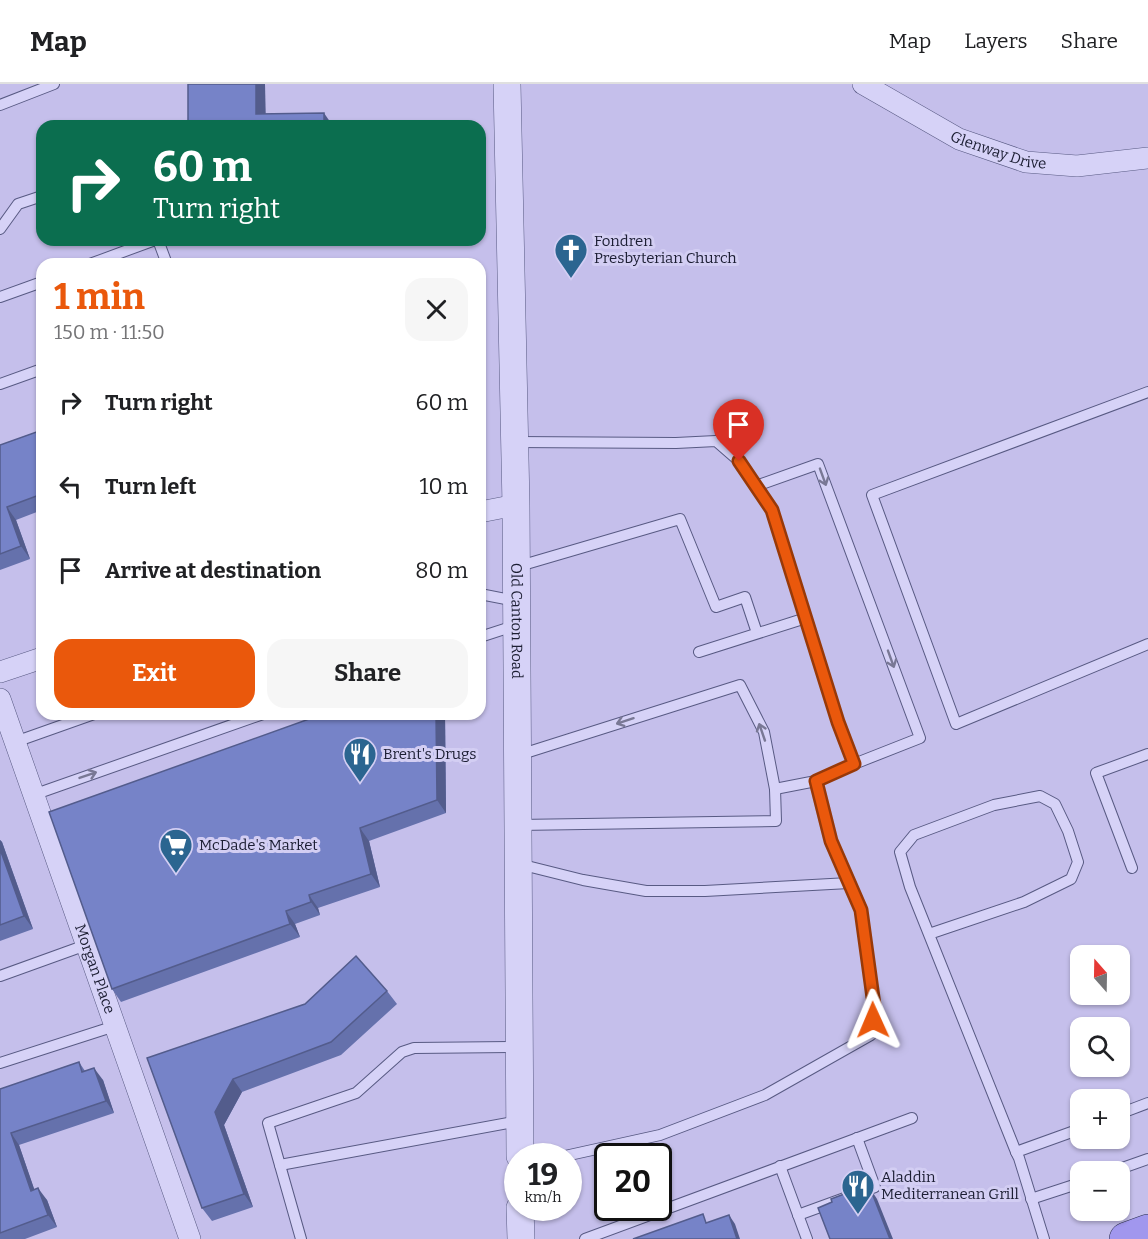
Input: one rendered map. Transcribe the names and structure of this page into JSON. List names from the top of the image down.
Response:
{
  "streets": {
    "street": ["Glenway Drive", "Old Canton Road", "Morgan Place"]
  },
  "places": {
    "church": ["Fondren Presbyterian Church"],
    "restaurant": ["Brent's Drugs", "Aladdin Mediterranean Grill"],
    "supermarket": ["McDade's Market"]
  },
  "north": "top",
  "page": {
    "header": "Map",
    "nav": ["Map", "Layers", "Share"],
    "turn": ["60 m", "Turn right"],
    "heading": ["1 min", "150 m · 11:50"],
    "list": [
      {
        "name": "Turn right",
        "value": "60 m"
      },
      {
        "name": "Turn left",
        "value": "10 m"
      },
      {
        "name": "Arrive at destination",
        "value": "80 m"
      }
    ],
    "buttons": ["Exit", "Share"],
    "map_buttons": ["+", "−"],
    "speed": "19 km/h",
    "limit": "20"
  }
}
